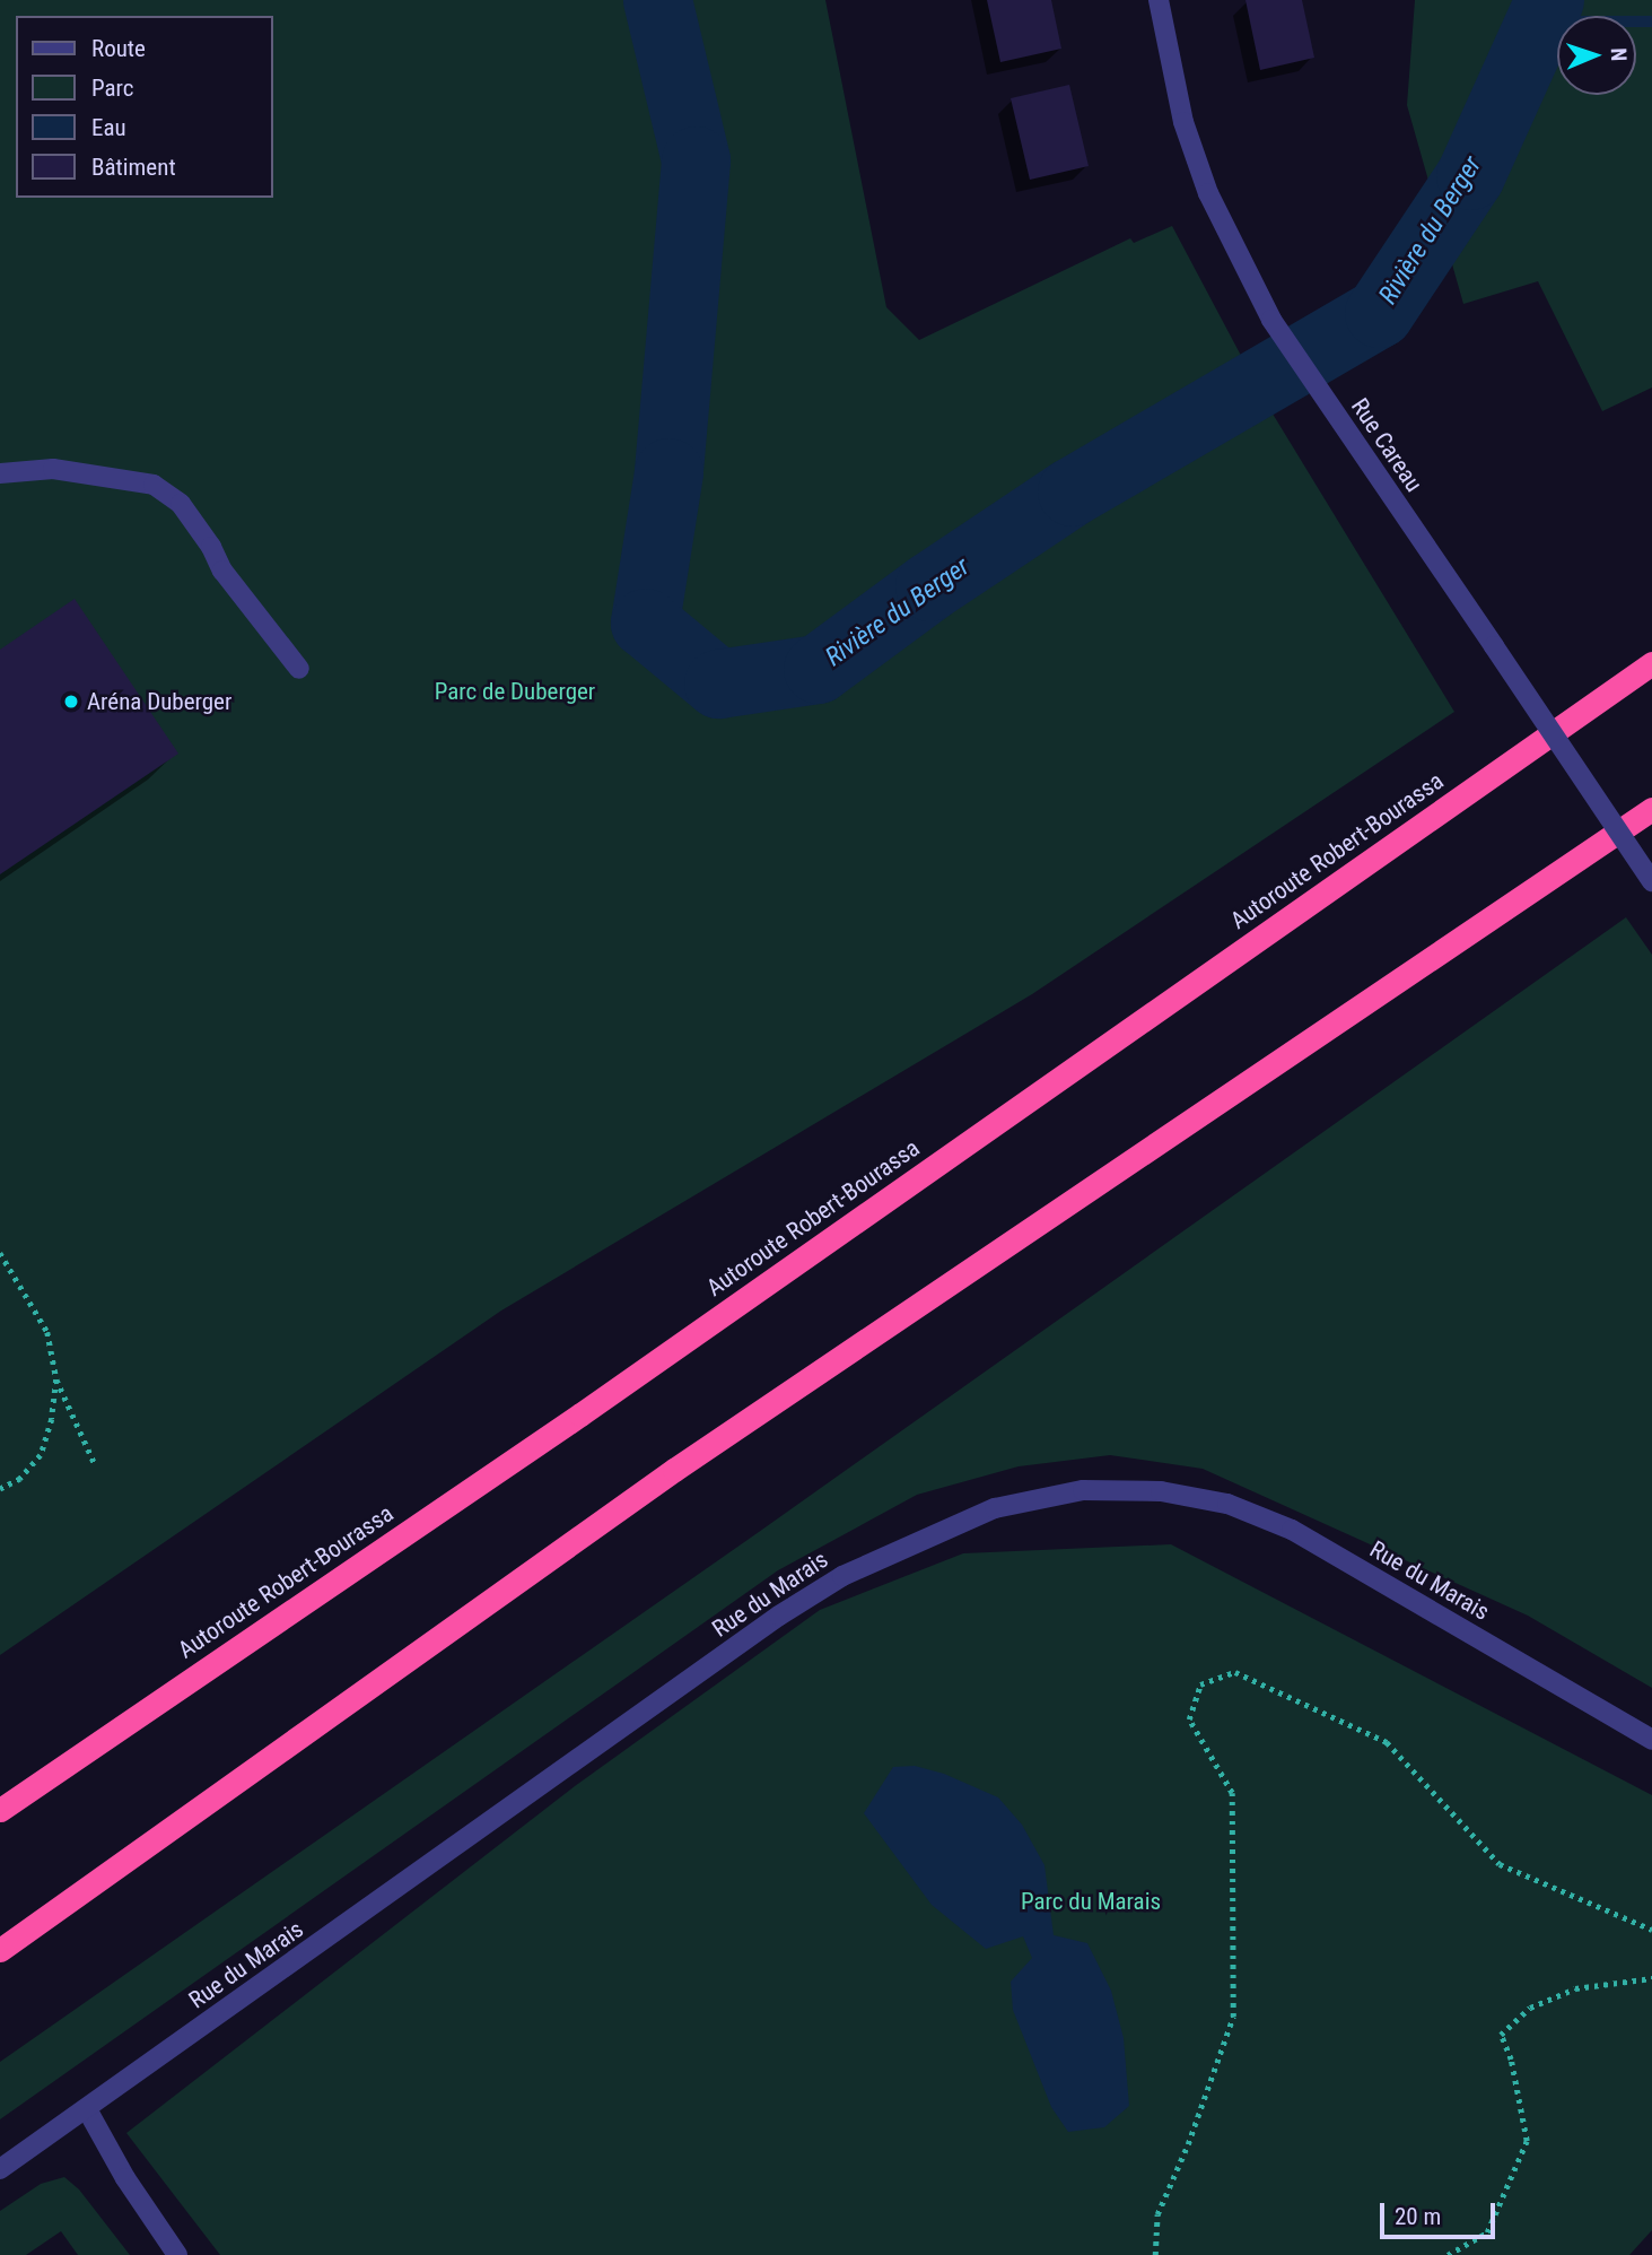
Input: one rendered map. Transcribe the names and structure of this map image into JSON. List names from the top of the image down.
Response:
{
  "streets": {
    "highway": ["Autoroute Robert-Bourassa"],
    "street": ["Rue Careau", "Rue du Marais"]
  },
  "water": ["Rivière du Berger"],
  "parks": ["Parc de Duberger", "Parc du Marais"],
  "places": ["Aréna Duberger"],
  "legend": [
    "Route",
    "Parc",
    "Eau",
    "Bâtiment"
  ],
  "scale_bar": "20 m",
  "north": "right"
}
